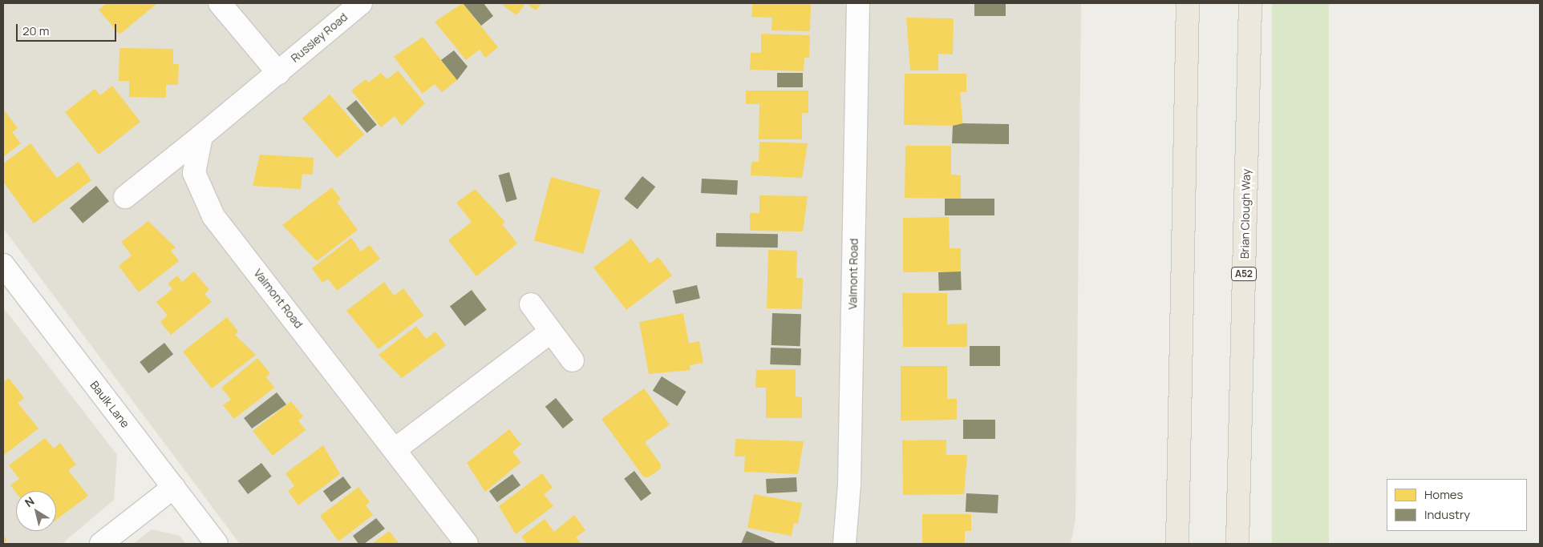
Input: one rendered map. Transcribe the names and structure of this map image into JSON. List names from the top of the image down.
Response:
{
  "streets": {
    "highway": ["Brian Clough Way", "A52"],
    "street": ["Russley Road", "Valmont Road", "Baulk Lane"]
  },
  "legend": ["Homes", "Industry"],
  "scale_bar": "20 m",
  "north": "top left"
}
